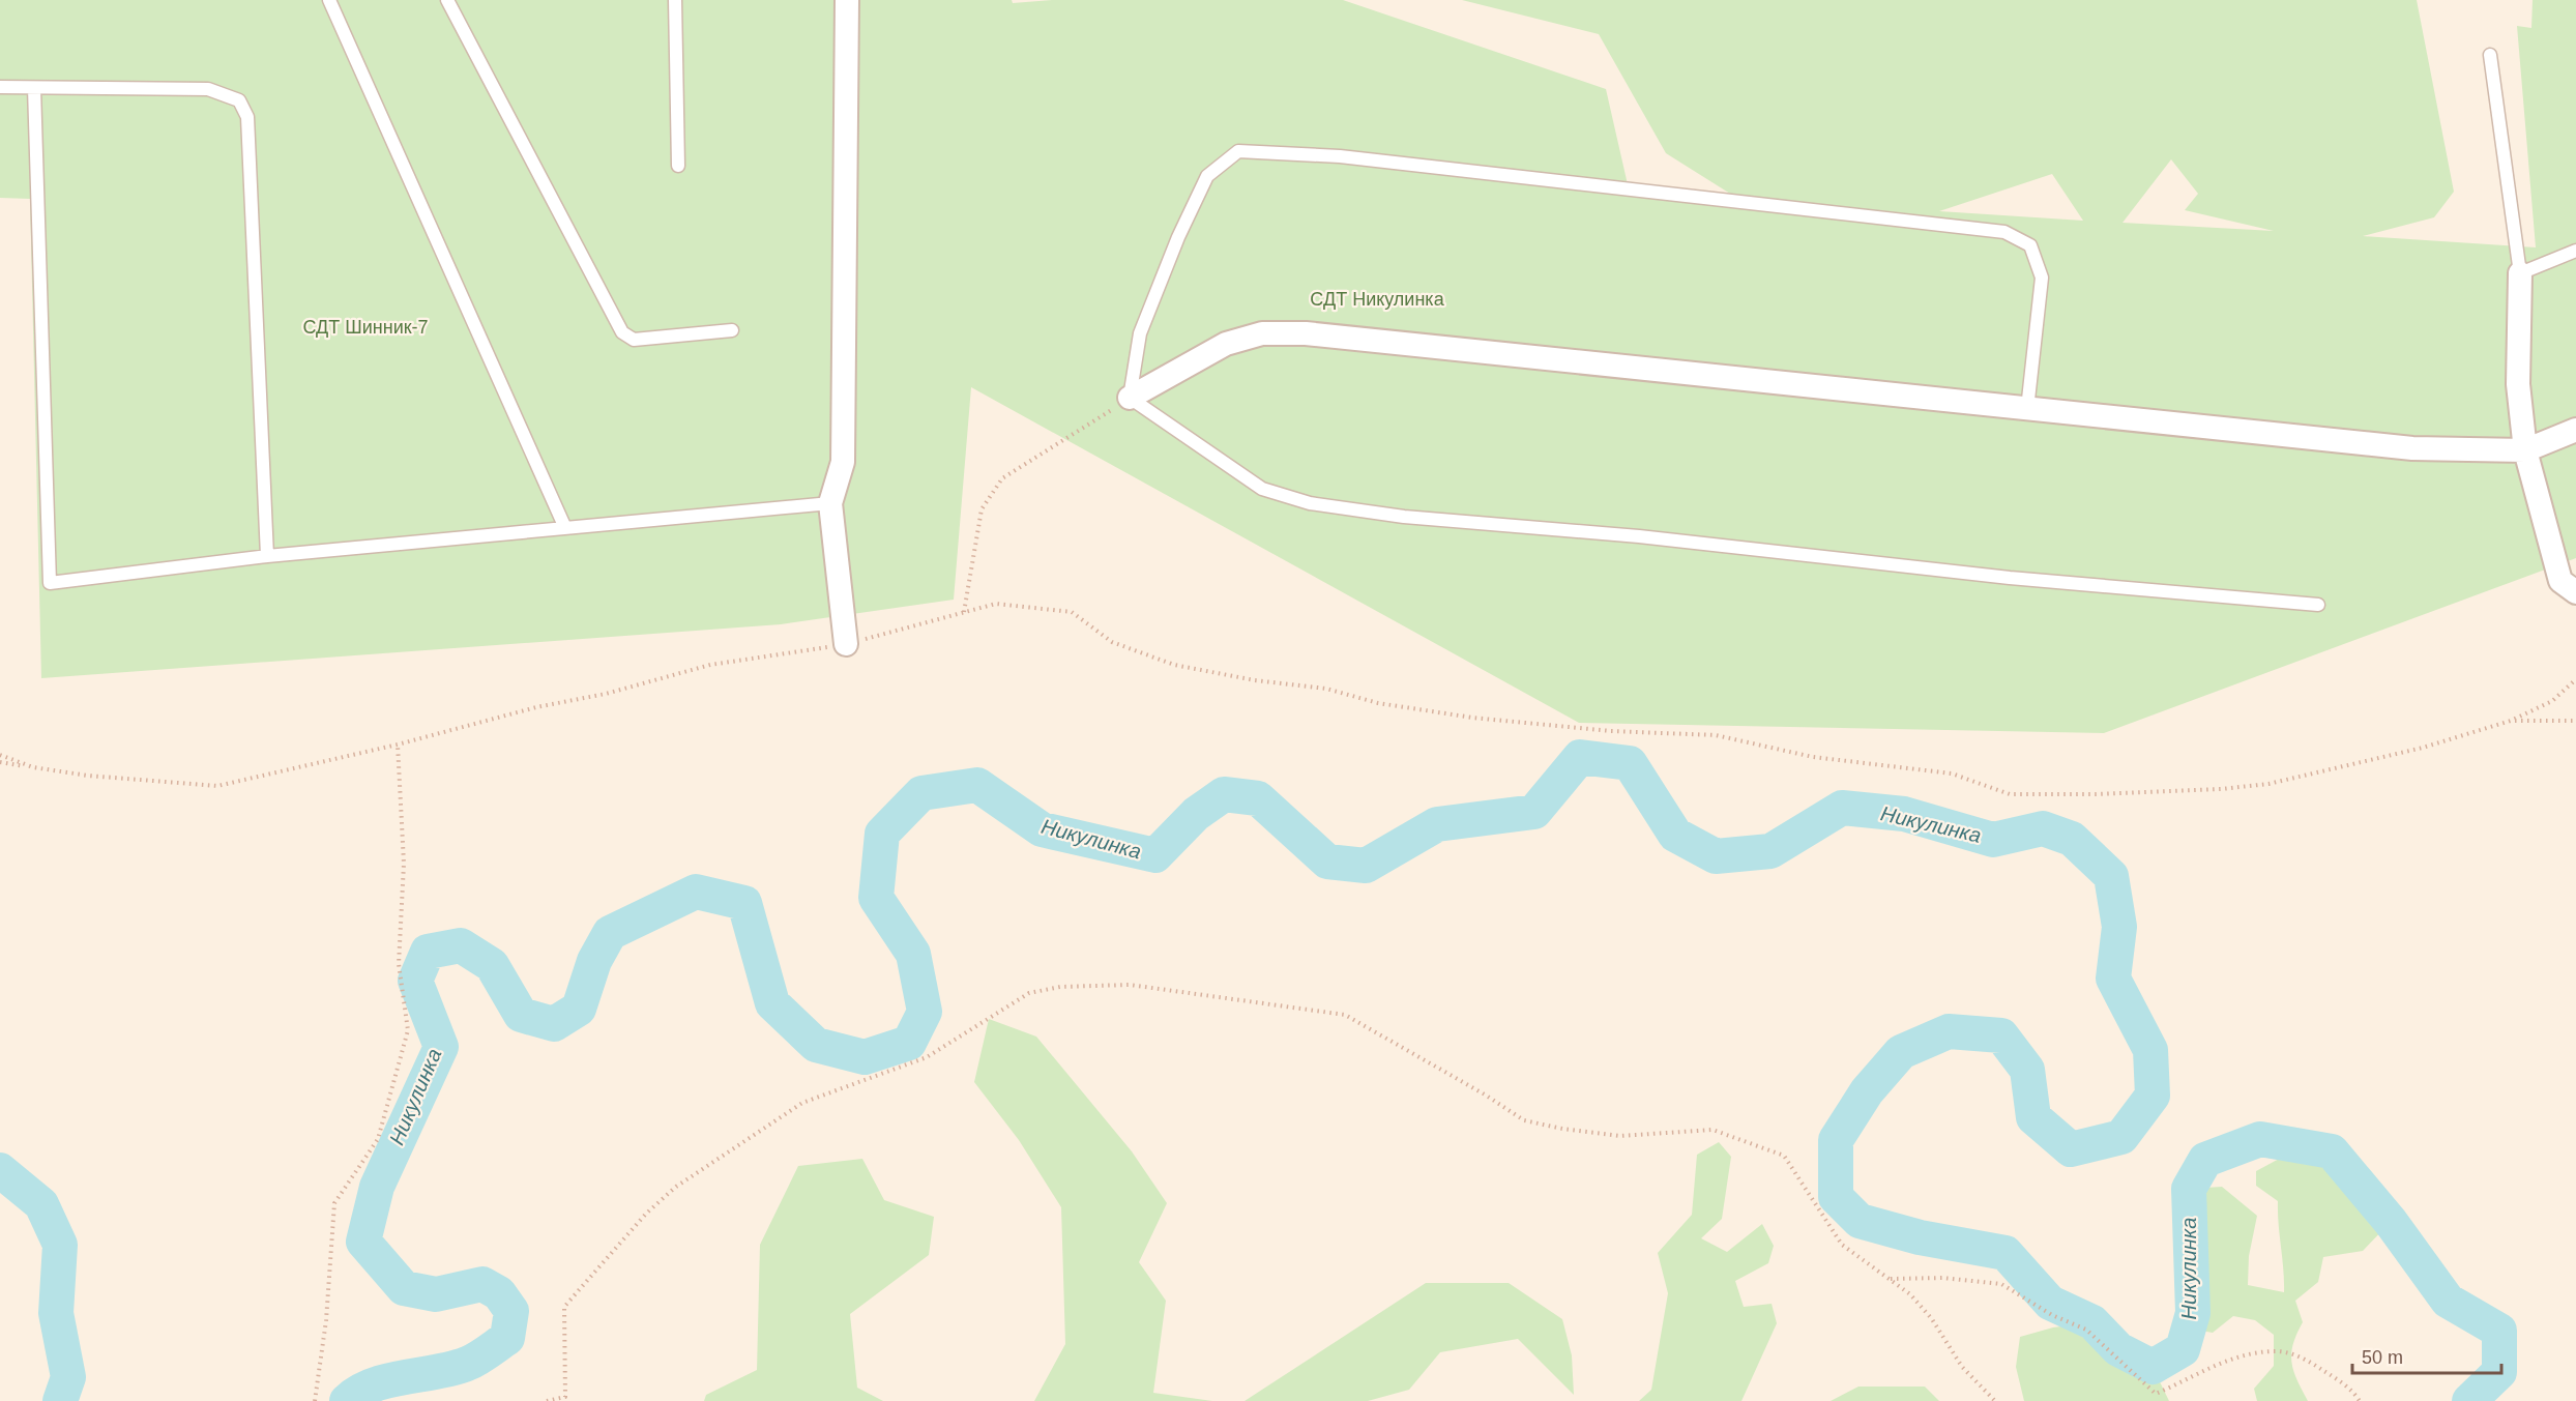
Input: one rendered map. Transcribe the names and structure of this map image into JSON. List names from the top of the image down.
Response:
{
  "water": ["Никулинка"],
  "parks": ["СДТ Никулинка", "СДТ Шинник-7"],
  "scale_bar": "50 m"
}
